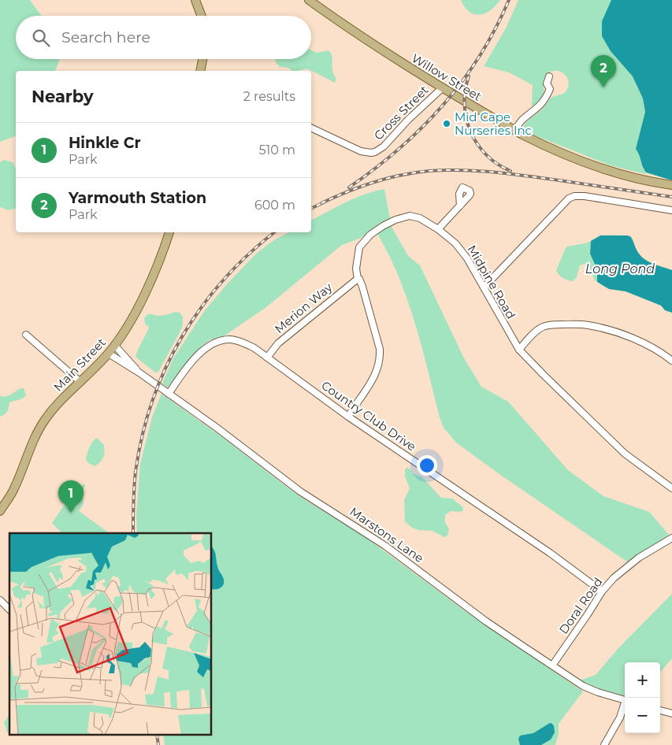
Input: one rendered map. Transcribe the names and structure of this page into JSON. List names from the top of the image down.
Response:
{
  "streets": {
    "main road": ["Willow Street", "Main Street"],
    "street": [
      "Cross Street",
      "Midpine Road",
      "Merion Way",
      "Country Club Drive",
      "Marstons Lane",
      "Doral Road"
    ]
  },
  "crossings": [
    ["Willow Street", "Cross Street"],
    ["Midpine Road", "Merion Way"],
    ["Midpine Road", "Country Club Drive"],
    ["Merion Way", "Country Club Drive"],
    ["Main Street", "Marstons Lane"],
    ["Country Club Drive", "Marstons Lane"],
    ["Country Club Drive", "Doral Road"],
    ["Marstons Lane", "Doral Road"]
  ],
  "water": ["Long Pond"],
  "places": ["Mid Cape Nurseries Inc"],
  "page": {
    "search": "Search here",
    "pins": ["2", "1"],
    "heading": ["Nearby", "2 results"],
    "list": [
      {
        "mark": "1",
        "name": "Hinkle Cr",
        "note": "Park",
        "value": "510 m"
      },
      {
        "mark": "2",
        "name": "Yarmouth Station",
        "note": "Park",
        "value": "600 m"
      }
    ],
    "map_buttons": ["+", "−"]
  }
}
